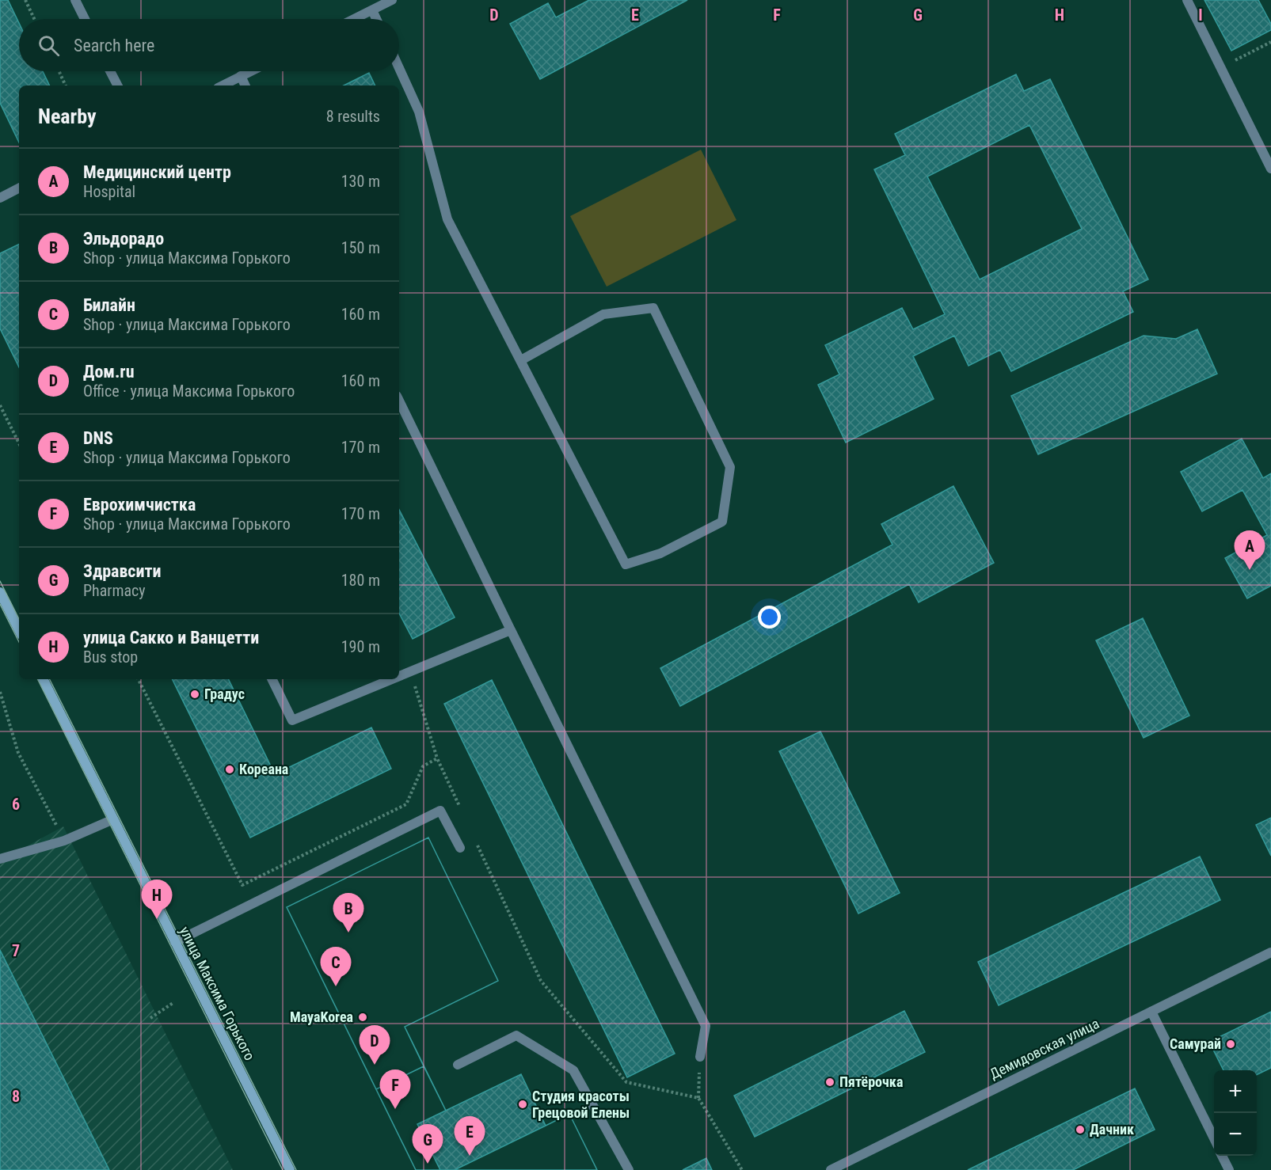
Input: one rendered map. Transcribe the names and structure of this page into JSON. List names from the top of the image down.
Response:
{
  "streets": {
    "main road": ["улица Максима Горького"],
    "street": ["Демидовская улица"]
  },
  "places": [
    "Градус",
    "Кореана",
    "MayaKorea",
    "Самурай",
    "Пятёрочка",
    "Студия красоты Грецовой Елены",
    "Дачник"
  ],
  "page": {
    "search": "Search here",
    "heading": ["Nearby", "8 results"],
    "list": [
      {
        "mark": "A",
        "name": "Медицинский центр",
        "note": "Hospital",
        "value": "130 m"
      },
      {
        "mark": "B",
        "name": "Эльдорадо",
        "note": "Shop · улица Максима Горького",
        "value": "150 m"
      },
      {
        "mark": "C",
        "name": "Билайн",
        "note": "Shop · улица Максима Горького",
        "value": "160 m"
      },
      {
        "mark": "D",
        "name": "Дом.ru",
        "note": "Office · улица Максима Горького",
        "value": "160 m"
      },
      {
        "mark": "E",
        "name": "DNS",
        "note": "Shop · улица Максима Горького",
        "value": "170 m"
      },
      {
        "mark": "F",
        "name": "Еврохимчистка",
        "note": "Shop · улица Максима Горького",
        "value": "170 m"
      },
      {
        "mark": "G",
        "name": "Здравсити",
        "note": "Pharmacy",
        "value": "180 m"
      },
      {
        "mark": "H",
        "name": "улица Сакко и Ванцетти",
        "note": "Bus stop",
        "value": "190 m"
      }
    ],
    "pins": [
      "A",
      "H",
      "B",
      "C",
      "D",
      "F",
      "E",
      "G"
    ],
    "map_buttons": ["+", "−"]
  },
  "grid": {
    "columns": [
      "D",
      "E",
      "F",
      "G",
      "H",
      "I"
    ],
    "rows": ["6", "7", "8"]
  }
}
